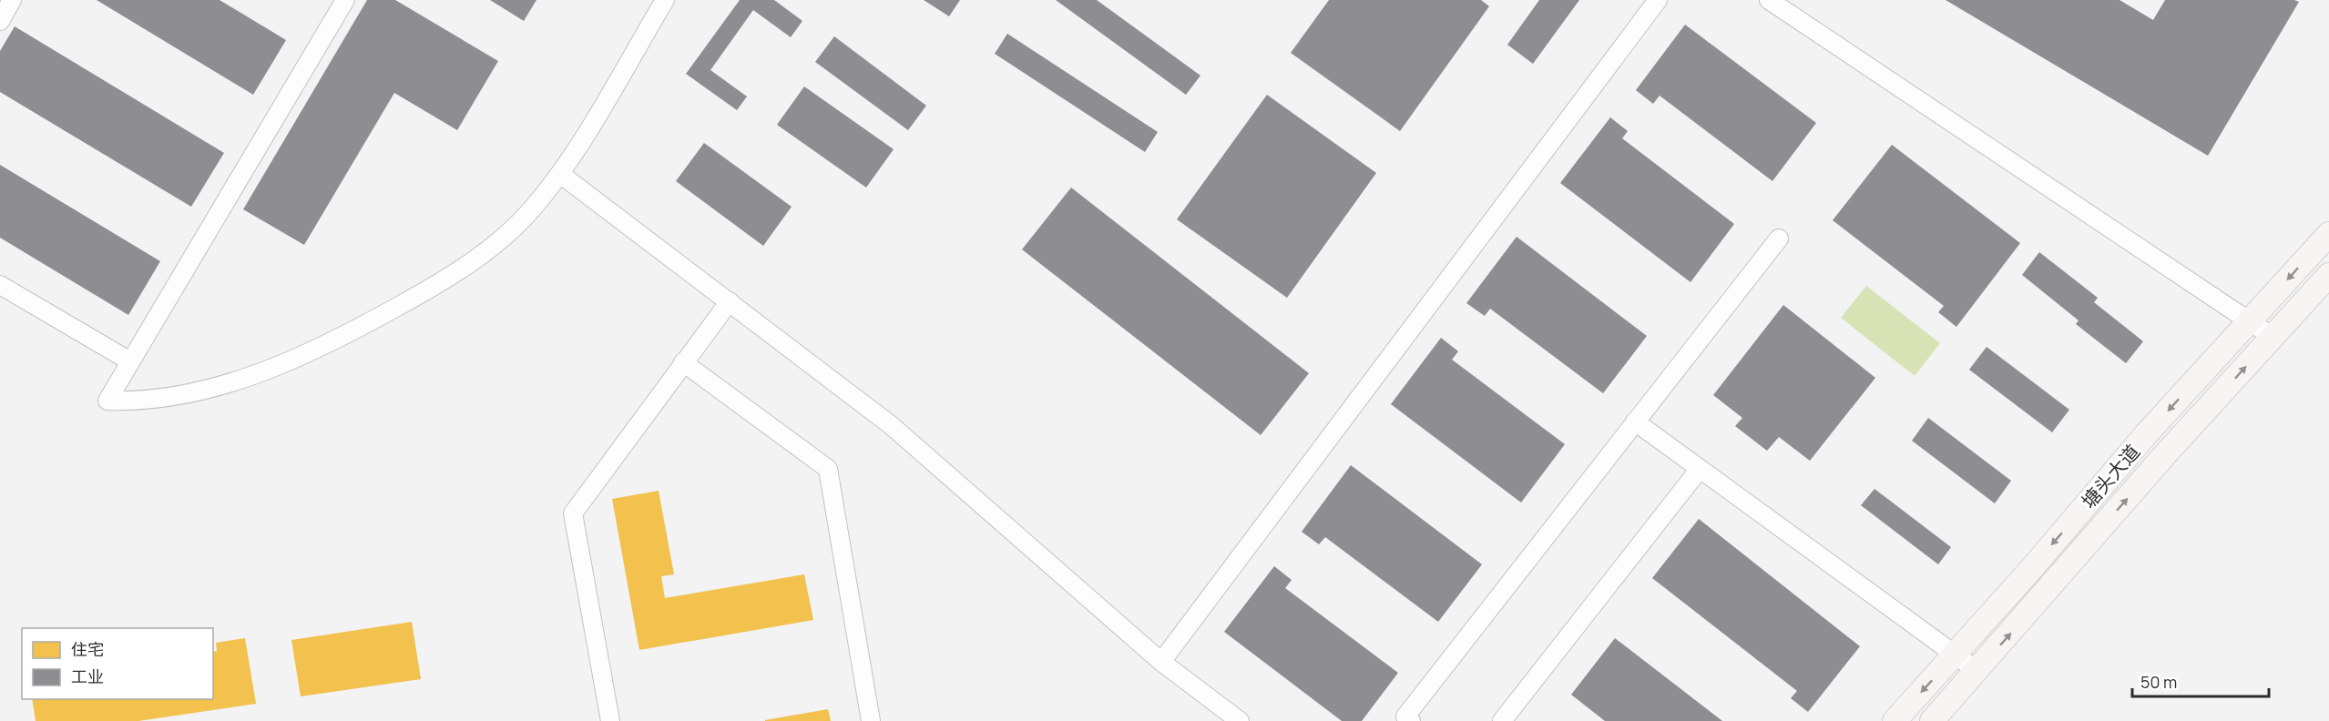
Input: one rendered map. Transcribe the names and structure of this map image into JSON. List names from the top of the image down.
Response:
{
  "streets": {
    "main road": ["塘头大道"]
  },
  "legend": ["住宅", "工业"],
  "scale_bar": "50 m"
}
